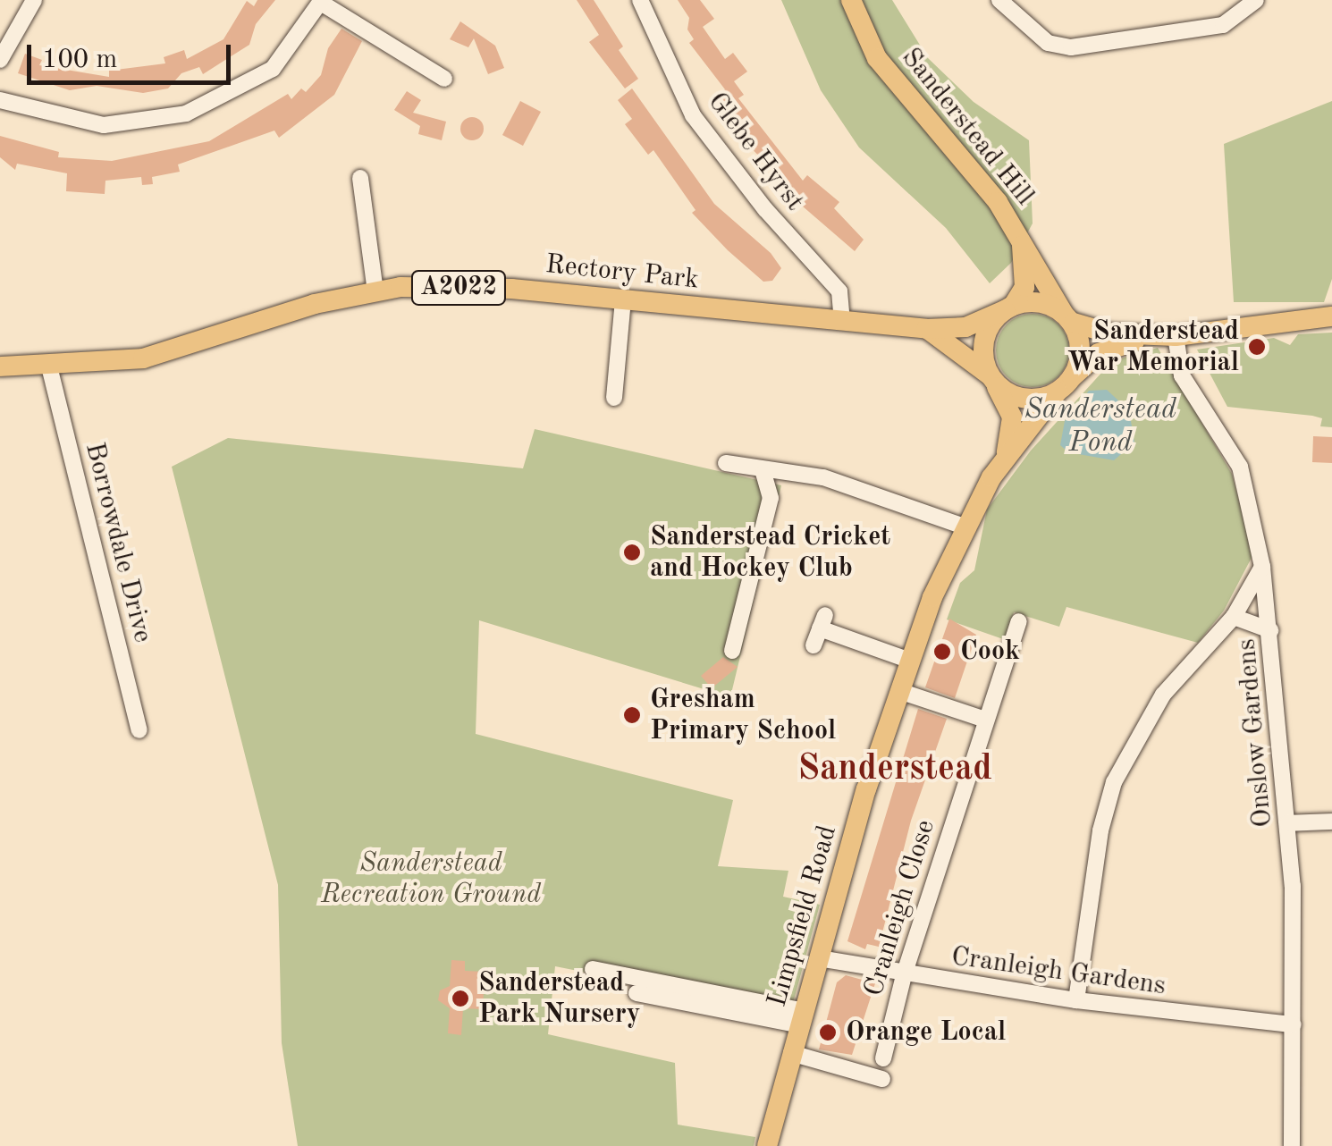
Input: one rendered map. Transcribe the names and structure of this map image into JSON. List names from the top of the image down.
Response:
{
  "streets": {
    "main road": [
      "Sanderstead Hill",
      "Rectory Park",
      "A2022",
      "Limpsfield Road"
    ],
    "street": [
      "Glebe Hyrst",
      "Borrowdale Drive",
      "Onslow Gardens",
      "Cranleigh Close",
      "Cranleigh Gardens"
    ]
  },
  "crossings": [
    ["Sanderstead Hill", "Rectory Park"],
    ["Sanderstead Hill", "Limpsfield Road"],
    ["Glebe Hyrst", "Rectory Park"],
    ["Rectory Park", "Borrowdale Drive"],
    ["Rectory Park", "Limpsfield Road"],
    ["Onslow Gardens", "Cranleigh Gardens"],
    ["Cranleigh Close", "Cranleigh Gardens"],
    ["Limpsfield Road", "Cranleigh Gardens"]
  ],
  "districts": ["Sanderstead"],
  "water": ["Sanderstead Pond"],
  "parks": ["Sanderstead Recreation Ground"],
  "places": [
    "Sanderstead War Memorial",
    "Sanderstead Cricket and Hockey Club",
    "Cook",
    "Gresham Primary School",
    "Sanderstead Park Nursery",
    "Orange Local"
  ],
  "scale_bar": "100 m"
}
